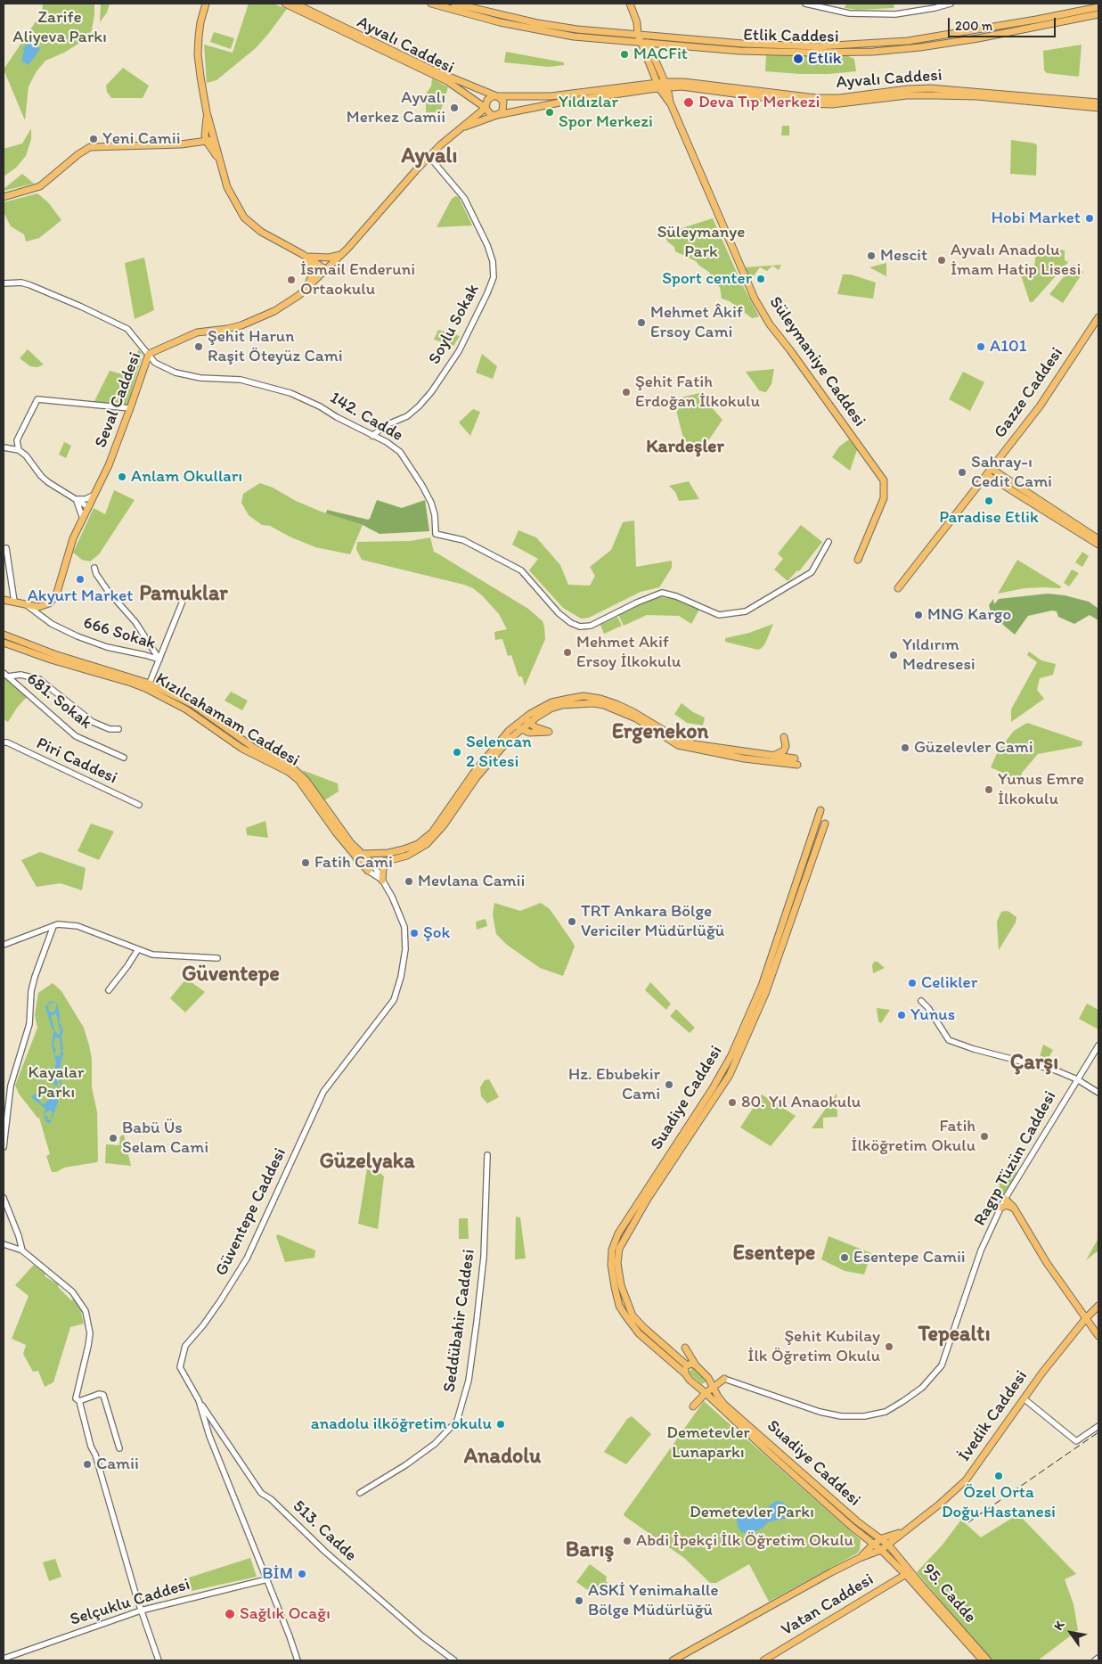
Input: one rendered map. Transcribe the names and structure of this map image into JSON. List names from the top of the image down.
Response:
{
  "streets": {
    "main road": [
      "Etlik Caddesi",
      "Ayvalı Caddesi",
      "Süleymaniye Caddesi",
      "Gazze Caddesi",
      "Seval Caddesi",
      "Kızılcahamam Caddesi",
      "Suadiye Caddesi",
      "Ragıp Tüzün Caddesi",
      "İvedik Caddesi",
      "95. Cadde",
      "Vatan Caddesi"
    ],
    "street": [
      "Soylu Sokak",
      "142. Cadde",
      "666 Sokak",
      "681. Sokak",
      "Piri Caddesi",
      "Güventepe Caddesi",
      "Seddübahir Caddesi",
      "513. Cadde",
      "Selçuklu Caddesi"
    ]
  },
  "crossings": [
    ["Etlik Caddesi", "Süleymaniye Caddesi"],
    ["Ayvalı Caddesi", "Süleymaniye Caddesi"],
    ["Ayvalı Caddesi", "Seval Caddesi"],
    ["Soylu Sokak", "Seval Caddesi"],
    ["Soylu Sokak", "142. Cadde"],
    ["Seval Caddesi", "142. Cadde"],
    ["Seval Caddesi", "666 Sokak"],
    ["Kızılcahamam Caddesi", "Güventepe Caddesi"],
    ["Suadiye Caddesi", "Ragıp Tüzün Caddesi"],
    ["Suadiye Caddesi", "İvedik Caddesi"],
    ["Güventepe Caddesi", "513. Cadde"],
    ["Güventepe Caddesi", "Selçuklu Caddesi"],
    ["İvedik Caddesi", "95. Cadde"],
    ["95. Cadde", "Vatan Caddesi"]
  ],
  "districts": [
    "Ayvalı",
    "Kardeşler",
    "Pamuklar",
    "Ergenekon",
    "Güventepe",
    "Çarşı",
    "Güzelyaka",
    "Esentepe",
    "Tepealtı",
    "Anadolu",
    "Barış"
  ],
  "parks": [
    "Zarife Aliyeva Parkı",
    "Süleymanye Park",
    "Kayalar Parkı",
    "Demetevler Lunaparkı",
    "Demetevler Parkı"
  ],
  "places": [
    "MACFit",
    "Etlik",
    "Deva Tıp Merkezi",
    "Ayvalı Merkez Camii",
    "Yıldızlar Spor Merkezi",
    "Yeni Camii",
    "Hobi Market",
    "Mescit",
    "Ayvalı Anadolu İmam Hatip Lisesi",
    "Sport center",
    "İsmail Enderuni Ortaokulu",
    "Mehmet Âkif Ersoy Cami",
    "Şehit Harun Raşit Öteyüz Cami",
    "A101",
    "Şehit Fatih Erdoğan İlkokulu",
    "Sahray-ı Cedit Cami",
    "Anlam Okulları",
    "Paradise Etlik",
    "Akyurt Market",
    "MNG Kargo",
    "Mehmet Akif Ersoy İlkokulu",
    "Yıldırım Medresesi",
    "Güzelevler Cami",
    "Selencan 2 Sitesi",
    "Yunus Emre İlkokulu",
    "Fatih Cami",
    "Mevlana Camii",
    "TRT Ankara Bölge Vericiler Müdürlüğü",
    "Şok",
    "Celikler",
    "Yunus",
    "Hz. Ebubekir Cami",
    "80. Yıl Anaokulu",
    "Fatih İlköğretim Okulu",
    "Babü Üs Selam Cami",
    "Esentepe Camii",
    "Şehit Kubilay İlk Öğretim Okulu",
    "anadolu ilköğretim okulu",
    "Camii",
    "Özel Orta Doğu Hastanesi",
    "Abdi İpekçi İlk Öğretim Okulu",
    "BİM",
    "ASKİ Yenimahalle Bölge Müdürlüğü",
    "Sağlık Ocağı"
  ],
  "scale_bar": "200 m",
  "north": "top left"
}
